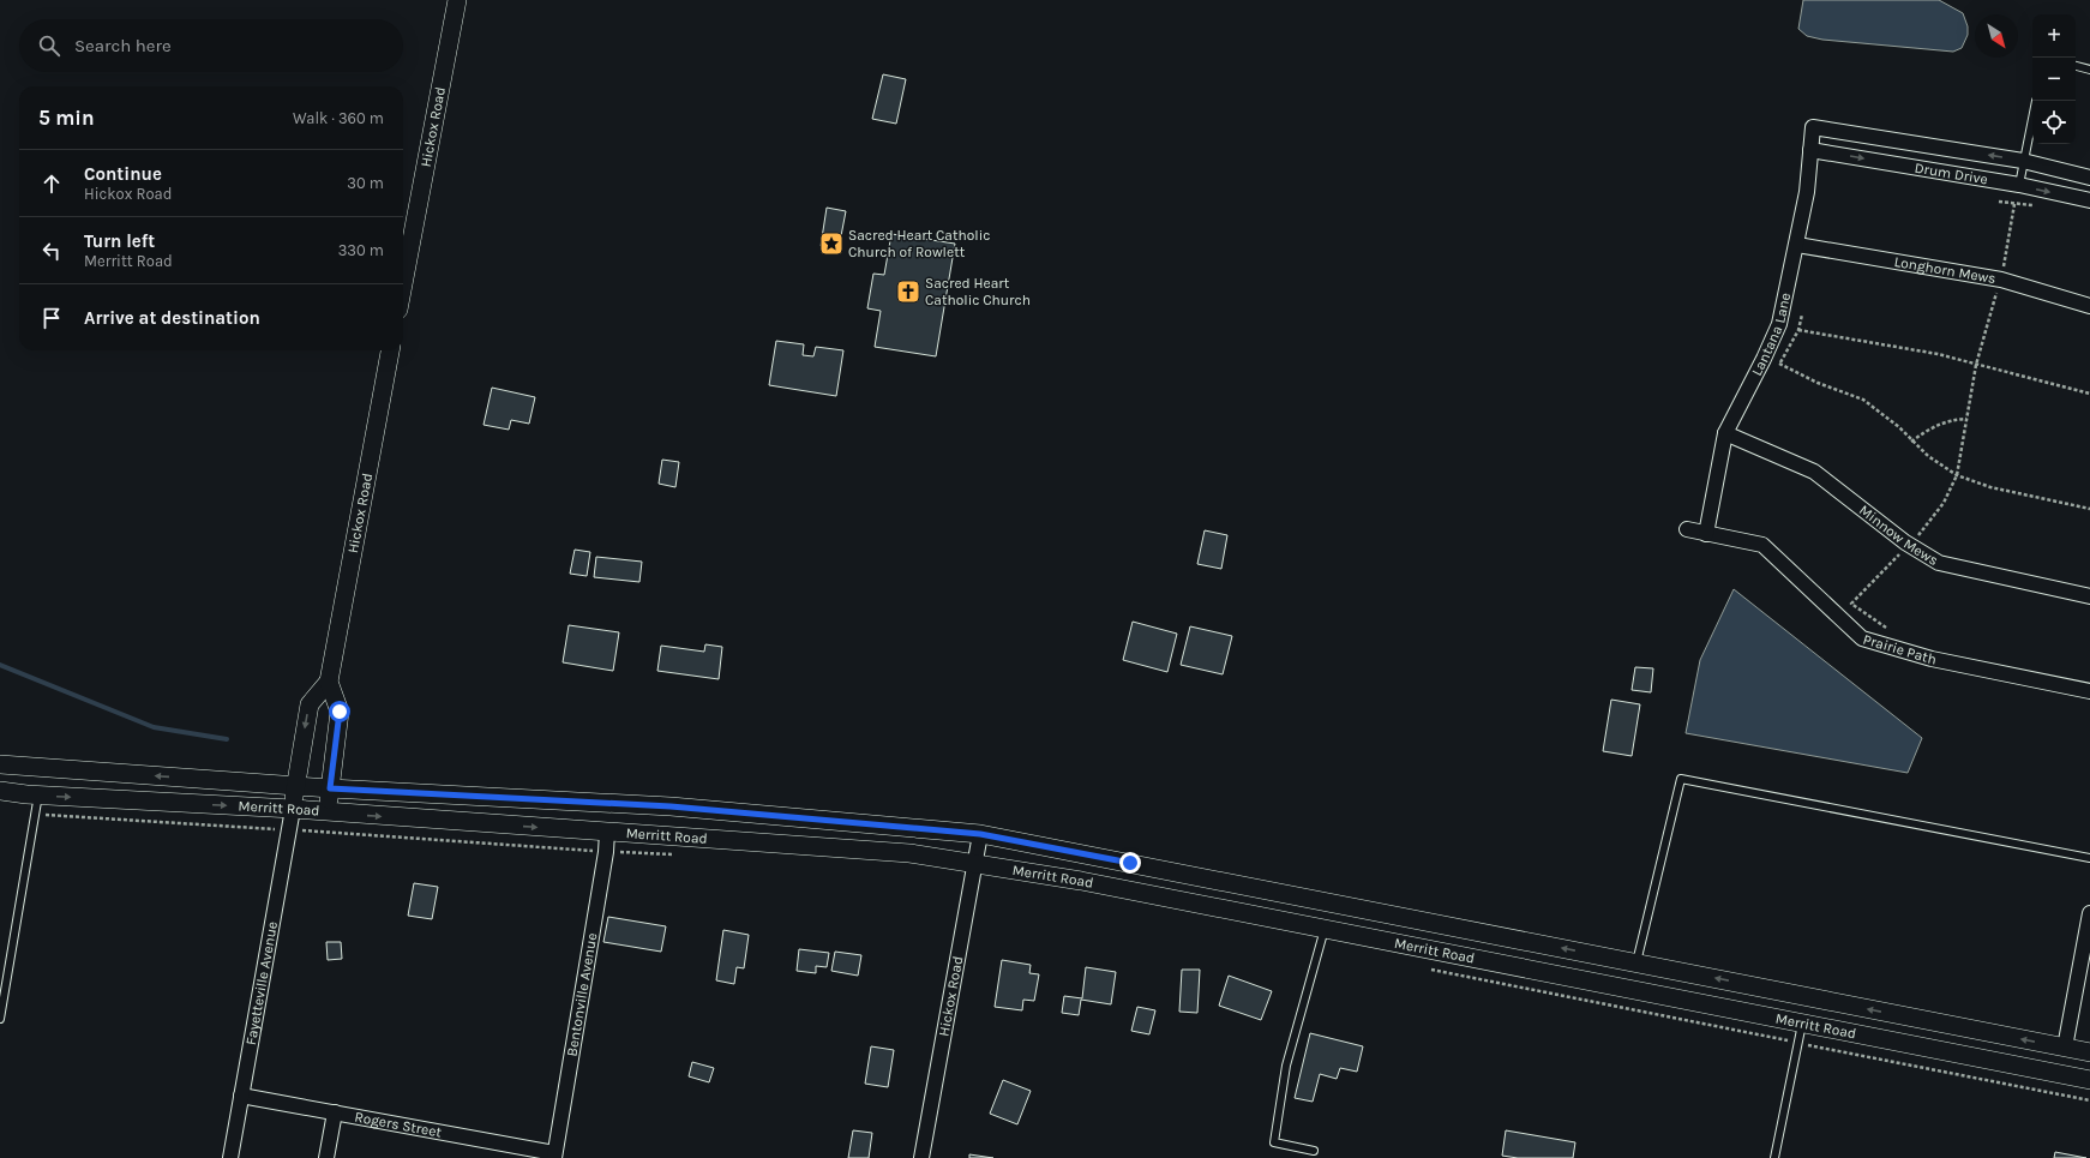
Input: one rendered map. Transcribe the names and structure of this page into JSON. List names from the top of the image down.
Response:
{
  "streets": {
    "street": [
      "Hickox Road",
      "Drum Drive",
      "Longhorn Mews",
      "Lantana Lane",
      "Minnow Mews",
      "Prairie Path",
      "Merritt Road",
      "Fayetteville Avenue",
      "Bentonville Avenue",
      "Rogers Street"
    ]
  },
  "crossings": [
    ["Hickox Road", "Merritt Road"],
    ["Hickox Road", "Fayetteville Avenue"],
    ["Drum Drive", "Lantana Lane"],
    ["Longhorn Mews", "Lantana Lane"],
    ["Lantana Lane", "Minnow Mews"],
    ["Lantana Lane", "Prairie Path"],
    ["Merritt Road", "Fayetteville Avenue"],
    ["Merritt Road", "Bentonville Avenue"],
    ["Fayetteville Avenue", "Rogers Street"],
    ["Bentonville Avenue", "Rogers Street"]
  ],
  "places": {
    "place": ["Sacred Heart Catholic Church of Rowlett"],
    "church": ["Sacred Heart Catholic Church"]
  },
  "north": "bottom right",
  "page": {
    "map_buttons": ["+", "−"],
    "search": "Search here",
    "heading": ["5 min", "Walk · 360 m"],
    "list": [
      ["Continue", "Hickox Road", "30 m"],
      ["Turn left", "Merritt Road", "330 m"],
      "Arrive at destination"
    ]
  }
}
